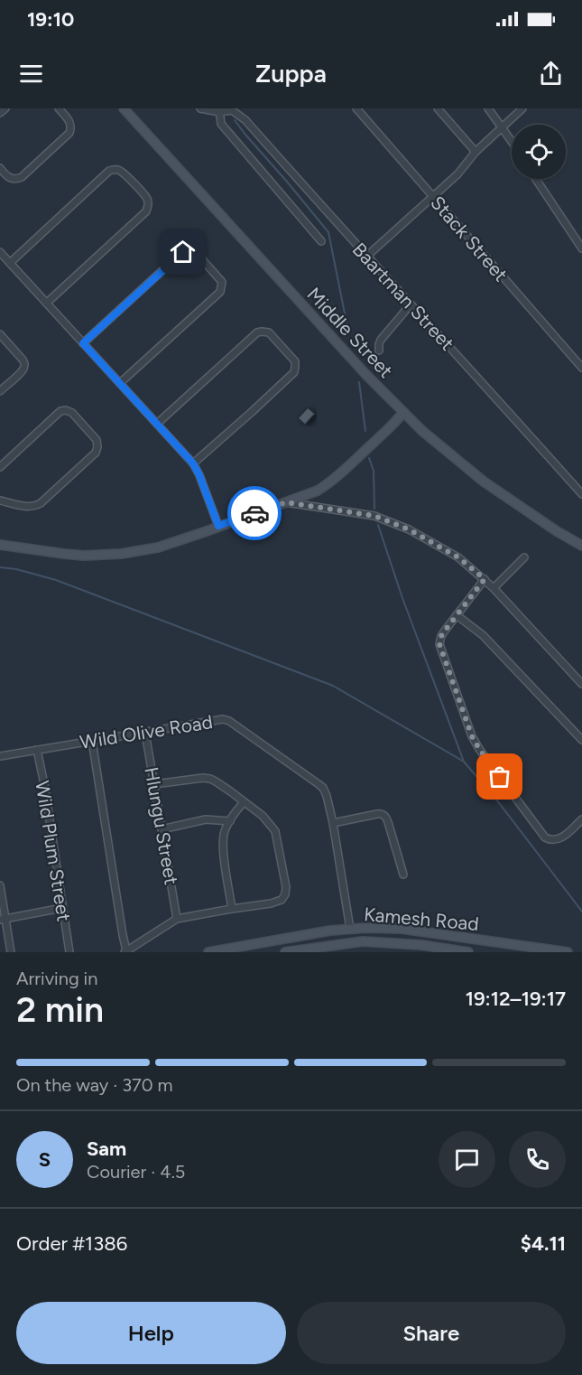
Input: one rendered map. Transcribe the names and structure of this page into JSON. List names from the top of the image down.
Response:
{
  "streets": {
    "main road": ["Middle Street", "Kamesh Road"],
    "street": [
      "Stack Street",
      "Baartman Street",
      "Wild Olive Road",
      "Hlungu Street",
      "Wild Plum Street"
    ]
  },
  "crossings": [
    ["Wild Olive Road", "Hlungu Street"],
    ["Wild Olive Road", "Wild Plum Street"],
    ["Wild Olive Road", "Kamesh Road"]
  ],
  "page": {
    "status": "19:10",
    "header": "Zuppa",
    "heading": ["2 min", "Arriving in", "19:12–19:17"],
    "panel": [
      "Sam",
      "Courier · 4.5",
      "Order #1386",
      "$4.11"
    ],
    "bar": "On the way · 370 m",
    "round": "S",
    "buttons": ["Help", "Share"]
  }
}
